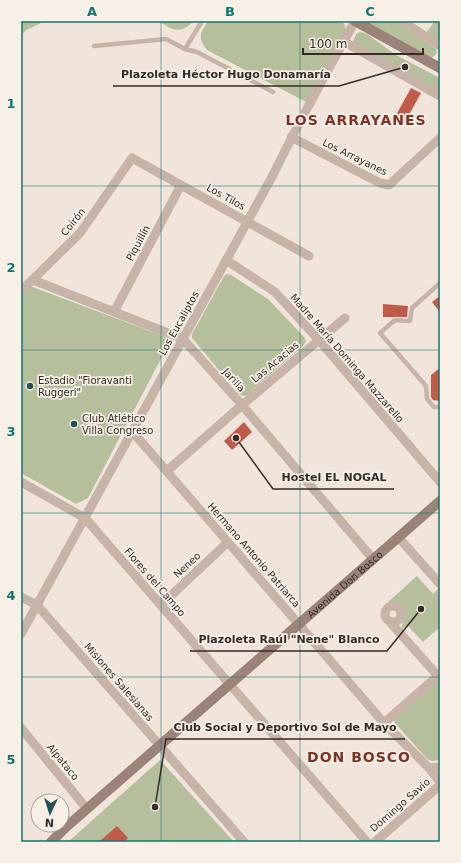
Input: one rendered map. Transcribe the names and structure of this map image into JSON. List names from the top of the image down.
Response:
{
  "streets": {
    "main road": ["Avenida Don Bosco"],
    "street": [
      "Los Arrayanes",
      "Los Tilos",
      "Coirón",
      "Piquillín",
      "Los Eucaliptos",
      "Madre María Dominga Mazzarello",
      "Las Acacias",
      "Jarilla",
      "Hermano Antonio Patriarca",
      "Neneo",
      "Flores del Campo",
      "Misiones Salesianas",
      "Alpataco",
      "Domingo Savio"
    ]
  },
  "crossings": [
    ["Los Arrayanes", "Los Eucaliptos"],
    ["Los Tilos", "Coirón"],
    ["Los Tilos", "Piquillín"],
    ["Los Tilos", "Los Eucaliptos"],
    ["Coirón", "Jarilla"],
    ["Piquillín", "Jarilla"],
    ["Los Eucaliptos", "Madre María Dominga Mazzarello"],
    ["Los Eucaliptos", "Jarilla"],
    ["Los Eucaliptos", "Hermano Antonio Patriarca"],
    ["Los Eucaliptos", "Flores del Campo"],
    ["Los Eucaliptos", "Misiones Salesianas"],
    ["Madre María Dominga Mazzarello", "Las Acacias"],
    ["Las Acacias", "Jarilla"],
    ["Las Acacias", "Hermano Antonio Patriarca"],
    ["Jarilla", "Avenida Don Bosco"],
    ["Hermano Antonio Patriarca", "Neneo"],
    ["Hermano Antonio Patriarca", "Avenida Don Bosco"],
    ["Hermano Antonio Patriarca", "Domingo Savio"],
    ["Neneo", "Flores del Campo"],
    ["Flores del Campo", "Avenida Don Bosco"],
    ["Avenida Don Bosco", "Misiones Salesianas"],
    ["Avenida Don Bosco", "Alpataco"]
  ],
  "districts": ["LOS ARRAYANES", "DON BOSCO"],
  "places": [
    "Plazoleta Héctor Hugo Donamaría",
    "Estadio \"Fioravanti Ruggeri\"",
    "Club Atlético Villa Congreso",
    "Hostel EL NOGAL",
    "Plazoleta Raúl \"Nene\" Blanco",
    "Club Social y Deportivo Sol de Mayo"
  ],
  "scale_bar": "100 m",
  "north": "bottom",
  "grid": {
    "columns": ["A", "B", "C"],
    "rows": [
      "1",
      "2",
      "3",
      "4",
      "5"
    ]
  }
}
